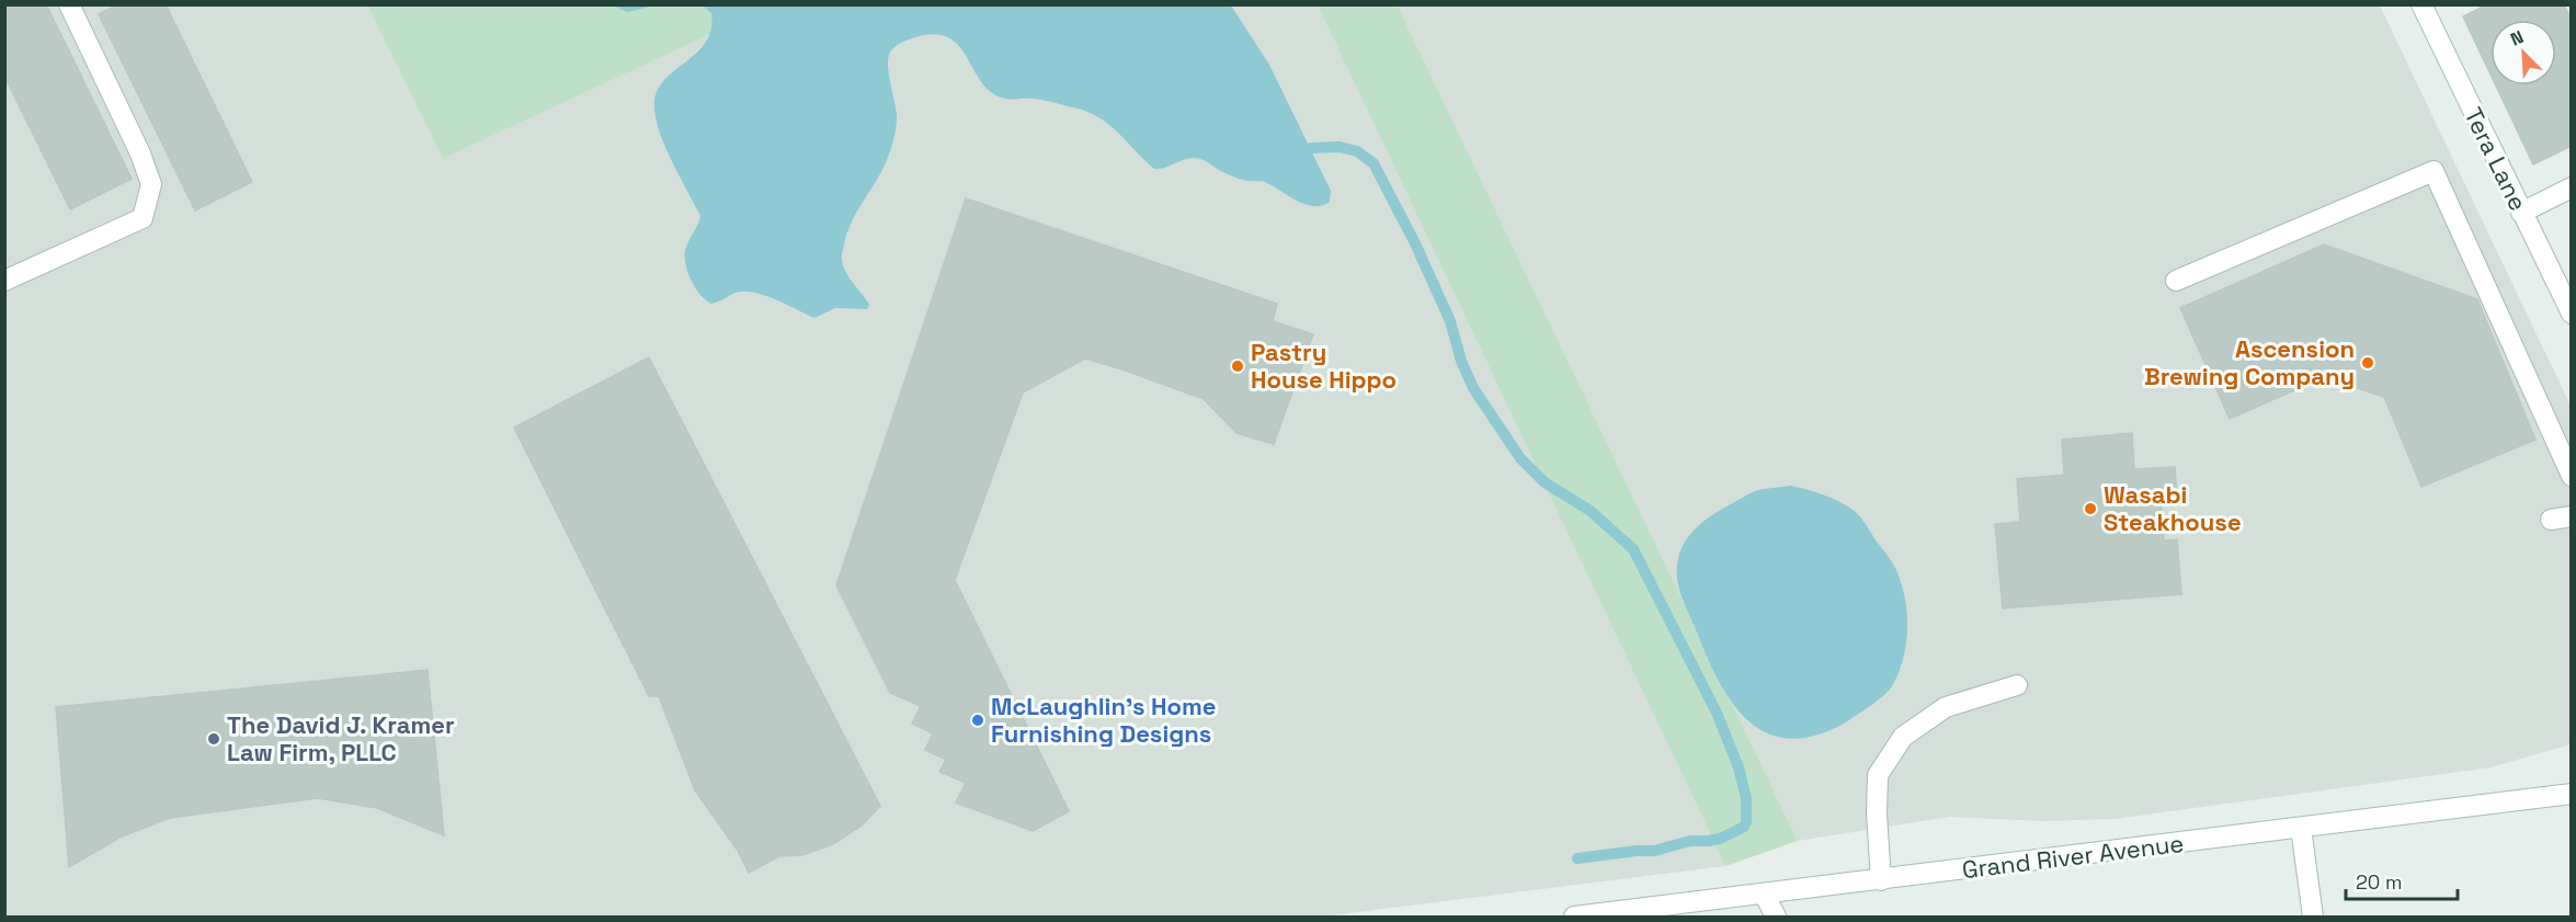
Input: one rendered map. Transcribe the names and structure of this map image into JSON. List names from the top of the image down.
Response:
{
  "streets": {
    "main road": ["Tera Lane", "Grand River Avenue"]
  },
  "places": [
    "Ascension Brewing Company",
    "Pastry House Hippo",
    "Wasabi Steakhouse",
    "McLaughlin's Home Furnishing Designs",
    "The David J. Kramer Law Firm, PLLC"
  ],
  "scale_bar": "20 m",
  "north": "top left"
}
